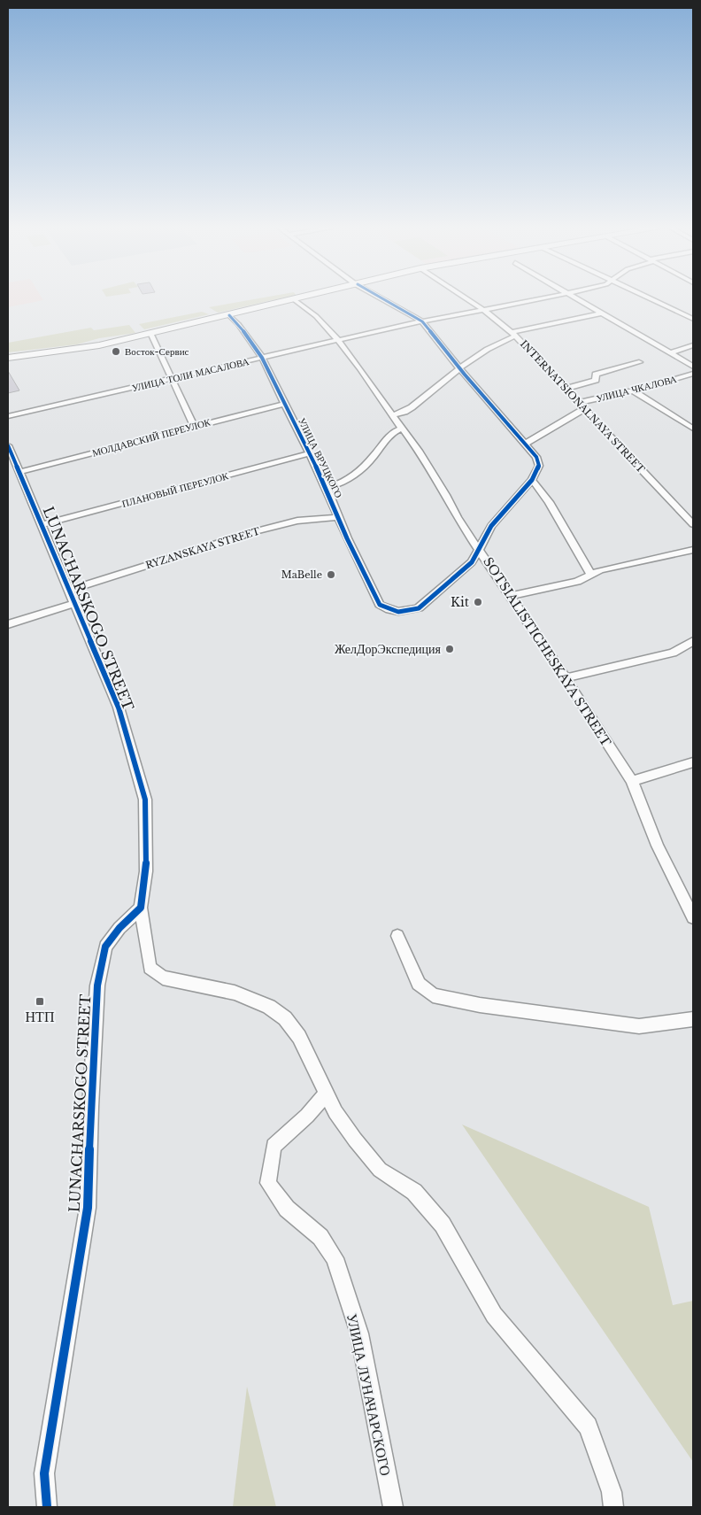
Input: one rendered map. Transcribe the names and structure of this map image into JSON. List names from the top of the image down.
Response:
{
  "streets": {
    "street": [
      "УЛИЦА ТОЛИ МАСАЛОВА",
      "УЛИЦА ЧКАЛОВА",
      "INTERNATSIONALNAYA STREET",
      "МОЛДАВСКИЙ ПЕРЕУЛОК",
      "УЛИЦА ВРУЦКОГО",
      "ПЛАНОВЫЙ ПЕРЕУЛОК",
      "RYZANSKAYA STREET",
      "LUNACHARSKOGO STREET",
      "SOTSIALISTICHESKAYA STREET",
      "УЛИЦА ЛУНАЧАРСКОГО"
    ]
  },
  "crossings": [
    ["УЛИЦА ТОЛИ МАСАЛОВА", "INTERNATSIONALNAYA STREET"],
    ["УЛИЦА ТОЛИ МАСАЛОВА", "УЛИЦА ВРУЦКОГО"],
    ["УЛИЦА ТОЛИ МАСАЛОВА", "SOTSIALISTICHESKAYA STREET"],
    ["УЛИЦА ЧКАЛОВА", "INTERNATSIONALNAYA STREET"],
    ["МОЛДАВСКИЙ ПЕРЕУЛОК", "УЛИЦА ВРУЦКОГО"],
    ["МОЛДАВСКИЙ ПЕРЕУЛОК", "LUNACHARSKOGO STREET"],
    ["УЛИЦА ВРУЦКОГО", "ПЛАНОВЫЙ ПЕРЕУЛОК"],
    ["УЛИЦА ВРУЦКОГО", "RYZANSKAYA STREET"],
    ["УЛИЦА ВРУЦКОГО", "SOTSIALISTICHESKAYA STREET"],
    ["ПЛАНОВЫЙ ПЕРЕУЛОК", "LUNACHARSKOGO STREET"],
    ["RYZANSKAYA STREET", "LUNACHARSKOGO STREET"]
  ],
  "places": {
    "other": [
      "Восток-Сервис",
      "MaBelle",
      "Kit",
      "ЖелДорЭкспедиция"
    ],
    "transit": ["НТП"]
  }
}
